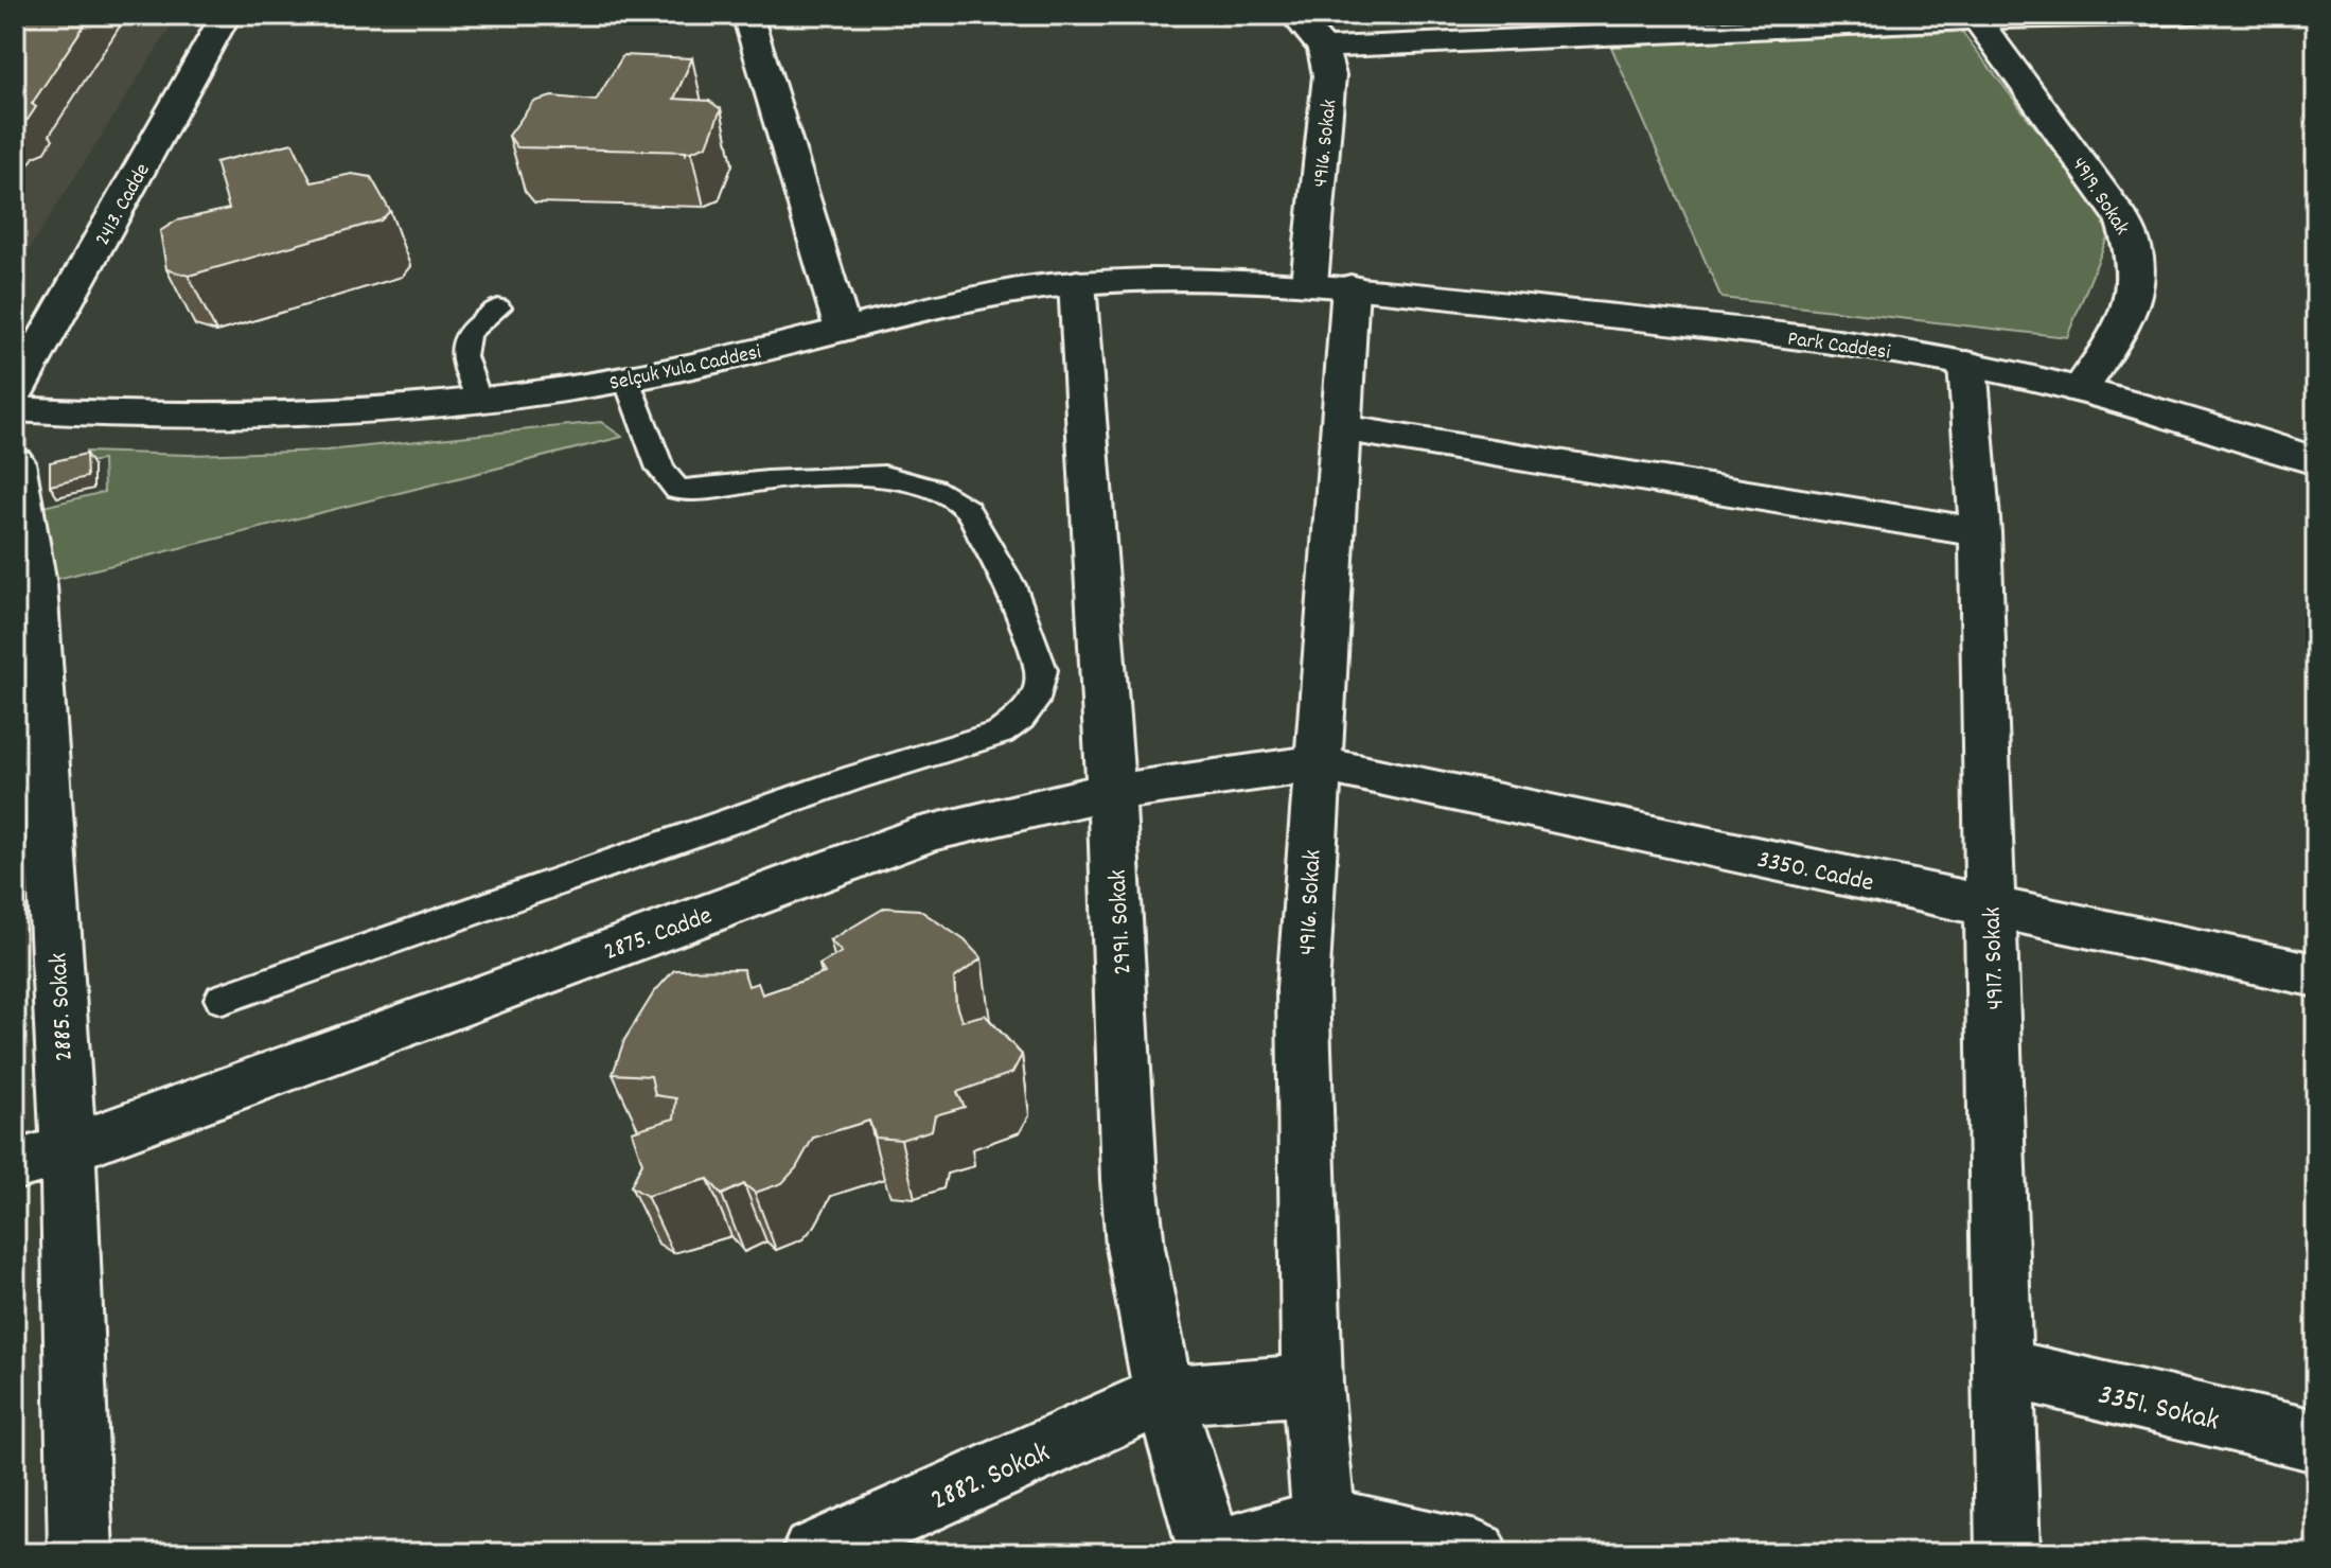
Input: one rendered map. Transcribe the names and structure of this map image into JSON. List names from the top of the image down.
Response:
{
  "streets": {
    "street": [
      "4916. Sokak",
      "4919. Sokak",
      "2413. Cadde",
      "Park Caddesi",
      "Selçuk Yula Caddesi",
      "3350. Cadde",
      "2991. Sokak",
      "2875. Cadde",
      "4917. Sokak",
      "2885. Sokak",
      "3351. Sokak",
      "2882. Sokak"
    ]
  },
  "crossings": [
    ["4916. Sokak", "Park Caddesi"],
    ["4916. Sokak", "Selçuk Yula Caddesi"],
    ["4916. Sokak", "3350. Cadde"],
    ["4916. Sokak", "2875. Cadde"],
    ["4919. Sokak", "Park Caddesi"],
    ["Park Caddesi", "Selçuk Yula Caddesi"],
    ["Park Caddesi", "4917. Sokak"],
    ["Selçuk Yula Caddesi", "2991. Sokak"],
    ["3350. Cadde", "2875. Cadde"],
    ["3350. Cadde", "4917. Sokak"],
    ["2991. Sokak", "2875. Cadde"],
    ["2991. Sokak", "2882. Sokak"],
    ["2875. Cadde", "2885. Sokak"],
    ["4917. Sokak", "3351. Sokak"]
  ]
}
